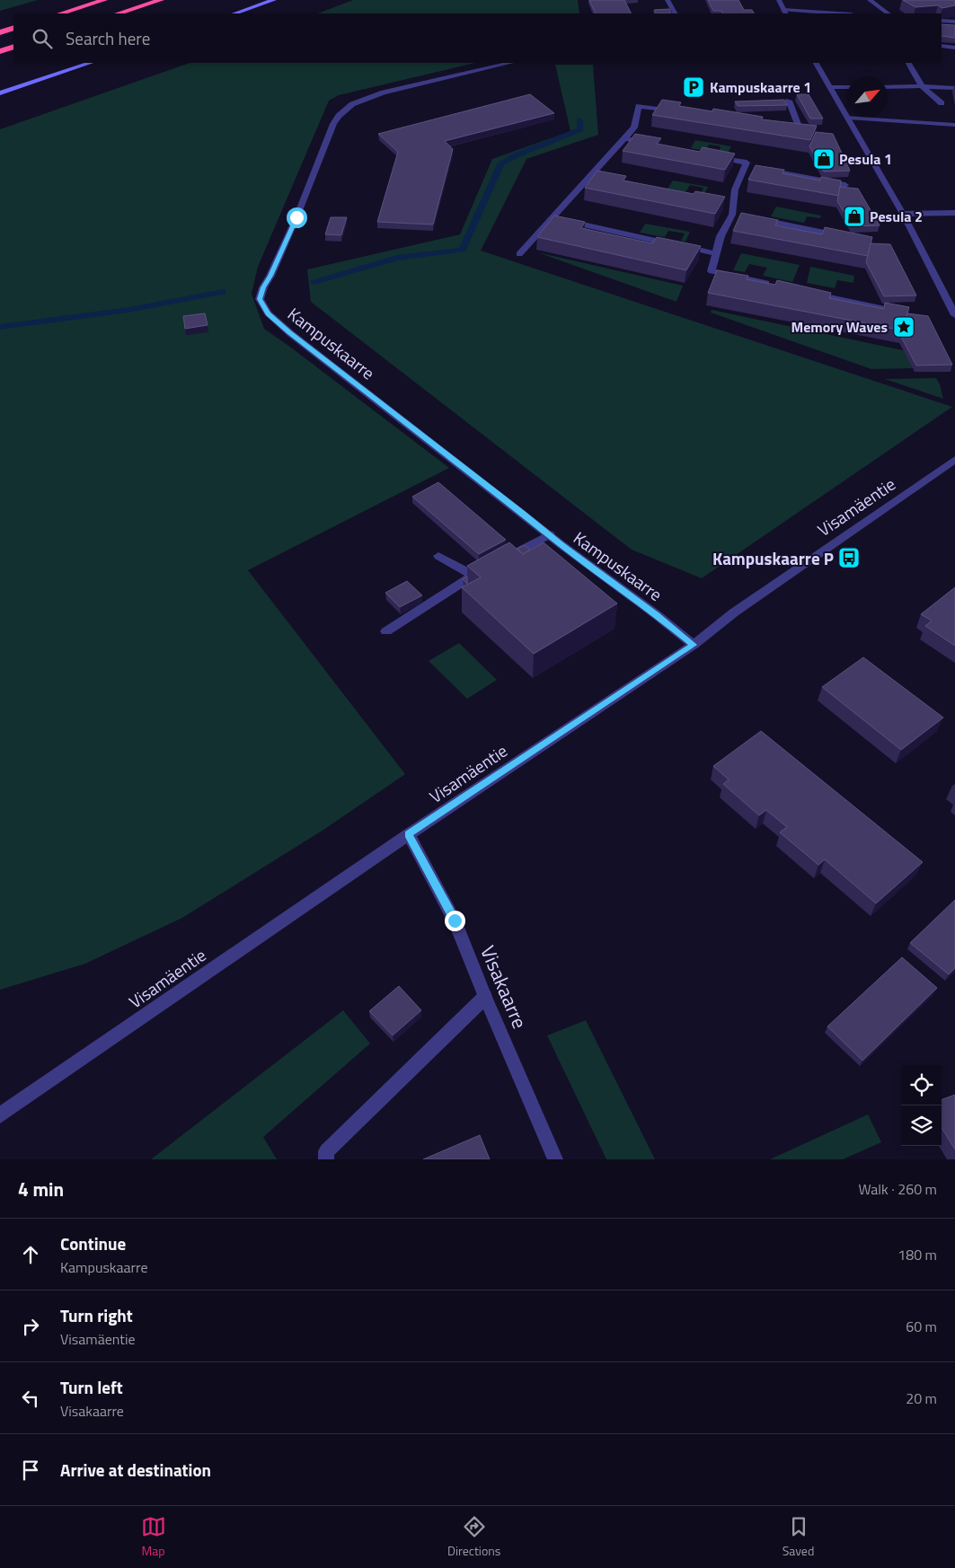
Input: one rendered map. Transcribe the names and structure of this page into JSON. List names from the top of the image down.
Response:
{
  "streets": {
    "street": ["Kampuskaarre", "Visamäentie", "Visakaarre"]
  },
  "crossings": [
    ["Kampuskaarre", "Visamäentie"],
    ["Visamäentie", "Visakaarre"]
  ],
  "places": {
    "parking": ["Kampuskaarre 1"],
    "shop": ["Pesula 1", "Pesula 2"],
    "place": ["Memory Waves"],
    "bus stop": ["Kampuskaarre P"]
  },
  "north": "top right",
  "page": {
    "search": "Search here",
    "heading": ["4 min", "Walk · 260 m"],
    "list": [
      ["Continue", "Kampuskaarre", "180 m"],
      ["Turn right", "Visamäentie", "60 m"],
      ["Turn left", "Visakaarre", "20 m"],
      "Arrive at destination"
    ],
    "nav": ["Map", "Directions", "Saved"]
  }
}
